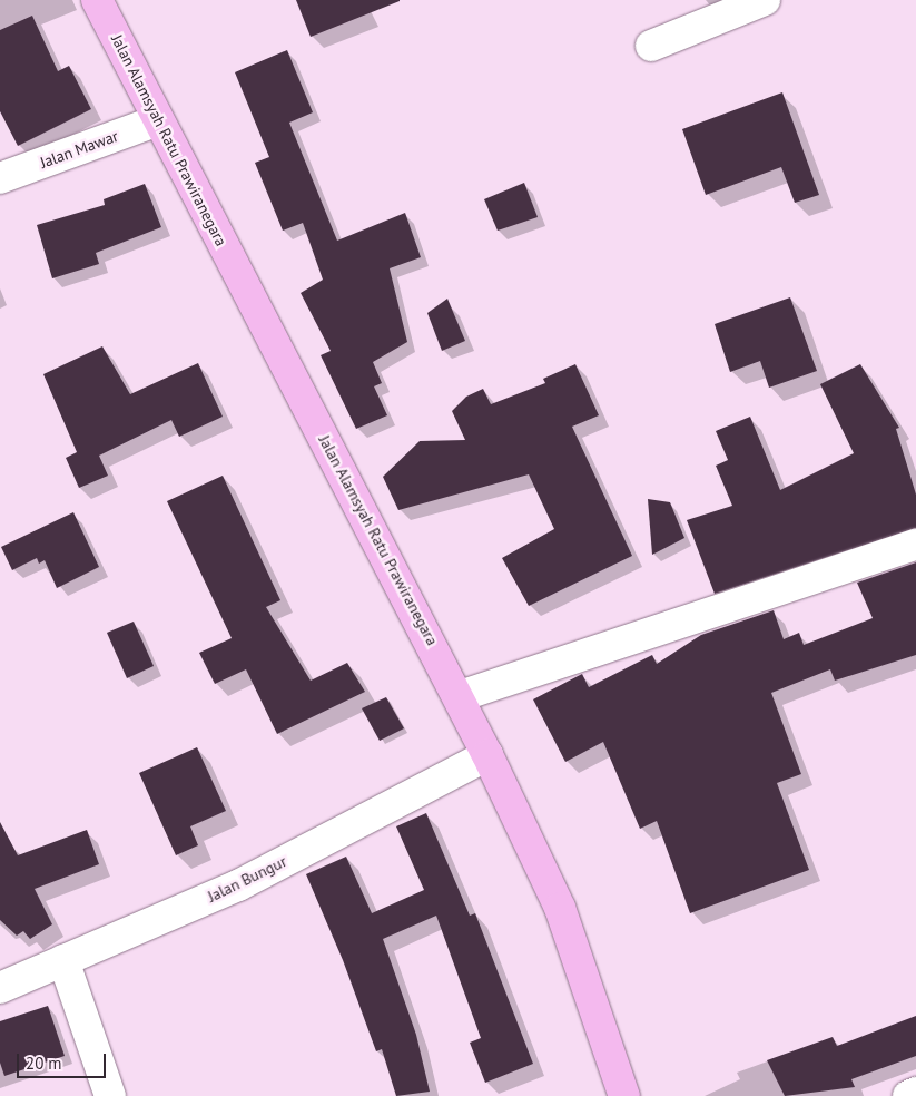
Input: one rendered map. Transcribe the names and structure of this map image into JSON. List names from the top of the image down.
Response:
{
  "streets": {
    "main road": ["Jalan Alamsyah Ratu Prawiranegara"],
    "street": ["Jalan Mawar", "Jalan Bungur"]
  },
  "crossings": [
    ["Jalan Alamsyah Ratu Prawiranegara", "Jalan Mawar"],
    ["Jalan Alamsyah Ratu Prawiranegara", "Jalan Bungur"]
  ],
  "scale_bar": "20 m"
}
